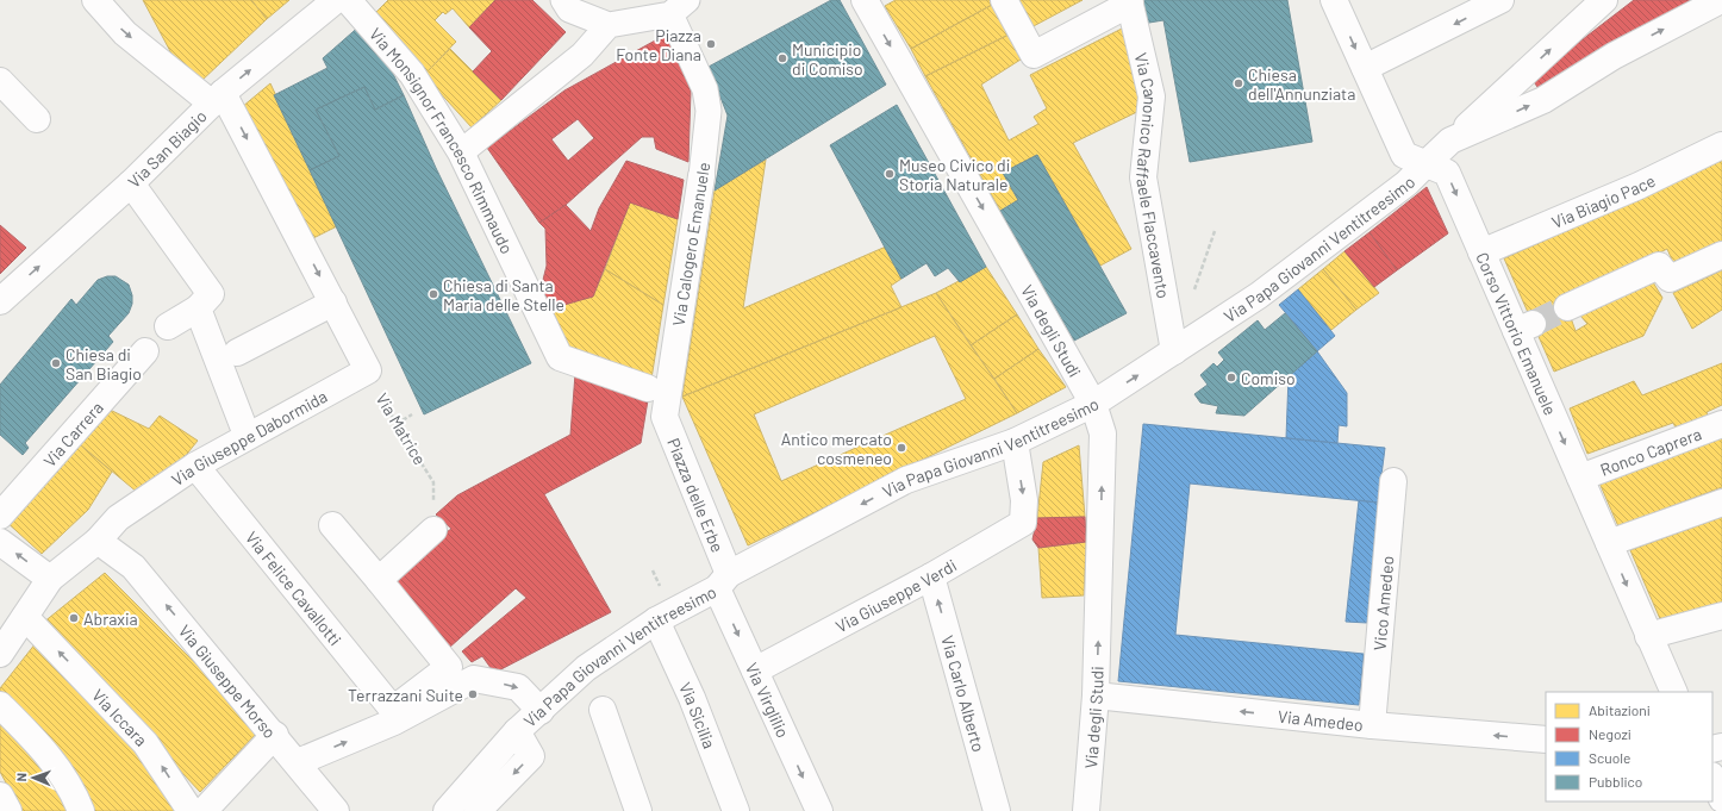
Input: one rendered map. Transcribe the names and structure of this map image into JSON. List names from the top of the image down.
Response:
{
  "streets": {
    "street": [
      "Via Monsignor Francesco Rimmaudo",
      "Via San Biagio",
      "Via Canonico Raffaele Flaccavento",
      "Via Biagio Pace",
      "Via Calogero Emanuele",
      "Via Papa Giovanni Ventitreesimo",
      "Via degli Studi",
      "Corso Vittorio Emanuele",
      "Via Carrera",
      "Via Giuseppe Dabormida",
      "Ronco Caprera",
      "Piazza delle Erbe",
      "Via Felice Cavallotti",
      "Via Giuseppe Verdi",
      "Vico Amedeo",
      "Via Giuseppe Morso",
      "Via Carlo Alberto",
      "Via Virglilio",
      "Via Sicilia",
      "Via Iccara",
      "Via Amedeo"
    ],
    "path": ["Via Matrice"]
  },
  "crossings": [
    ["Via Canonico Raffaele Flaccavento", "Via Papa Giovanni Ventitreesimo"],
    ["Via Biagio Pace", "Corso Vittorio Emanuele"],
    ["Via Calogero Emanuele", "Piazza delle Erbe"],
    ["Via Papa Giovanni Ventitreesimo", "Via degli Studi"],
    ["Via Papa Giovanni Ventitreesimo", "Corso Vittorio Emanuele"],
    ["Via Papa Giovanni Ventitreesimo", "Piazza delle Erbe"],
    ["Via Papa Giovanni Ventitreesimo", "Via Giuseppe Verdi"],
    ["Via Papa Giovanni Ventitreesimo", "Via Virglilio"],
    ["Via Papa Giovanni Ventitreesimo", "Via Sicilia"],
    ["Via degli Studi", "Via Amedeo"],
    ["Corso Vittorio Emanuele", "Ronco Caprera"],
    ["Via Matrice", "Via Giuseppe Dabormida"],
    ["Via Giuseppe Dabormida", "Via Felice Cavallotti"],
    ["Via Giuseppe Dabormida", "Via Giuseppe Morso"],
    ["Via Giuseppe Dabormida", "Via Iccara"],
    ["Piazza delle Erbe", "Via Virglilio"],
    ["Via Giuseppe Verdi", "Via Carlo Alberto"],
    ["Via Giuseppe Verdi", "Via Virglilio"],
    ["Vico Amedeo", "Via Amedeo"]
  ],
  "one_way": [
    "Via San Biagio",
    "Corso Vittorio Emanuele",
    "Via Giuseppe Verdi",
    "Via Carlo Alberto",
    "Via Amedeo"
  ],
  "places": [
    "Piazza Fonte Diana",
    "Municipio di Comiso",
    "Chiesa dell'Annunziata",
    "Museo Civico di Storia Naturale",
    "Chiesa di Santa Maria delle Stelle",
    "Chiesa di San Biagio",
    "Comiso",
    "Antico mercato cosmeneo",
    "Abraxia",
    "Terrazzani Suite"
  ],
  "legend": [
    "Abitazioni",
    "Negozi",
    "Scuole",
    "Pubblico"
  ],
  "north": "left"
}
